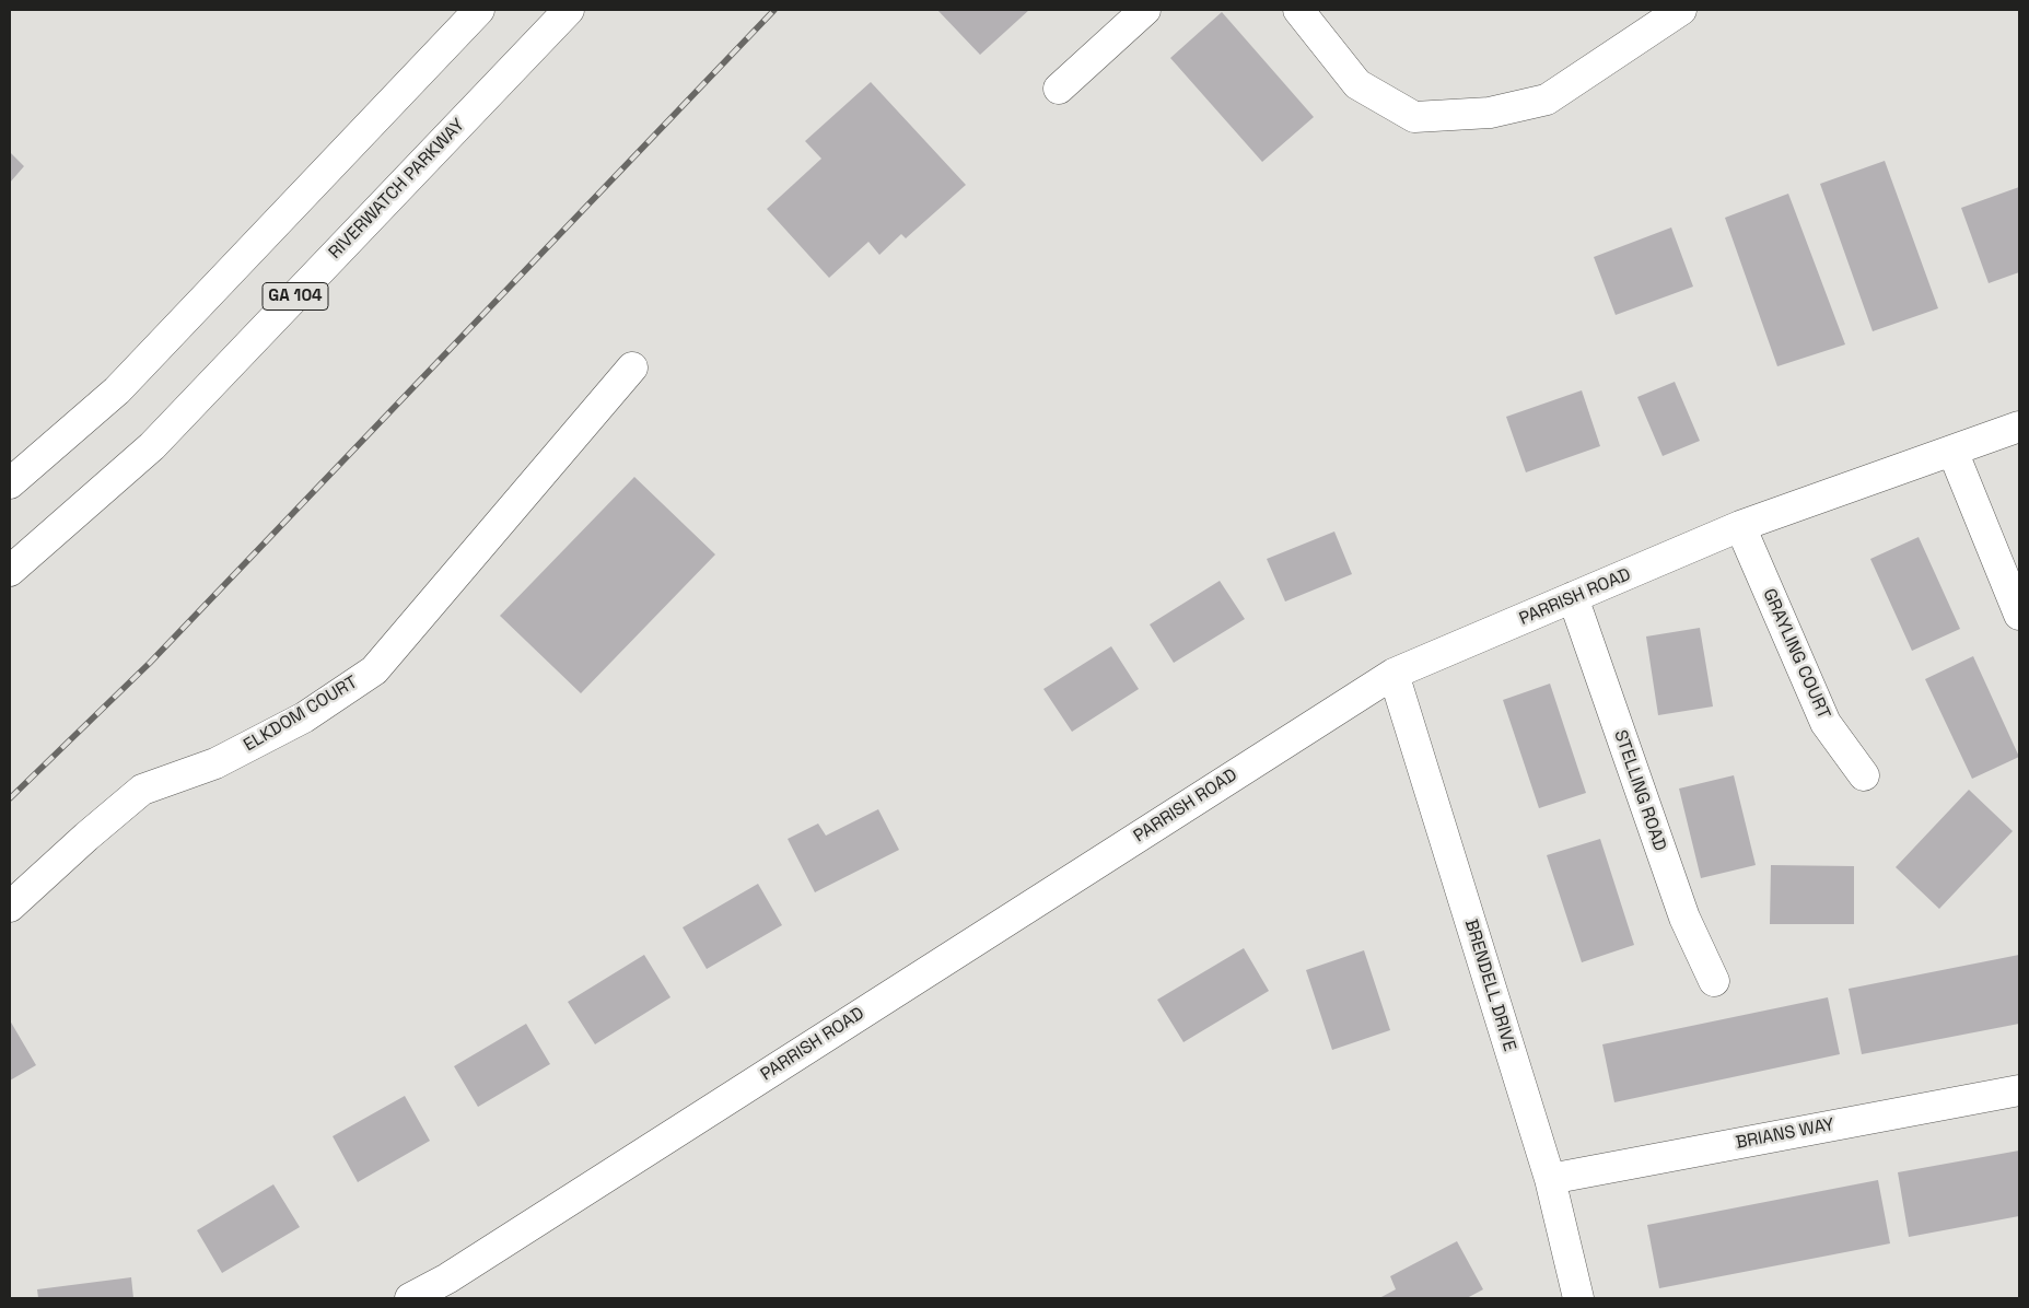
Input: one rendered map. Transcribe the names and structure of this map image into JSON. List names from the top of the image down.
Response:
{
  "streets": {
    "street": [
      "RIVERWATCH PARKWAY",
      "GA 104",
      "PARRISH ROAD",
      "GRAYLING COURT",
      "ELKDOM COURT",
      "STELLING ROAD",
      "BRENDELL DRIVE",
      "BRIANS WAY"
    ]
  },
  "crossings": [
    ["PARRISH ROAD", "GRAYLING COURT"],
    ["PARRISH ROAD", "STELLING ROAD"],
    ["PARRISH ROAD", "BRENDELL DRIVE"],
    ["BRENDELL DRIVE", "BRIANS WAY"]
  ]
}
